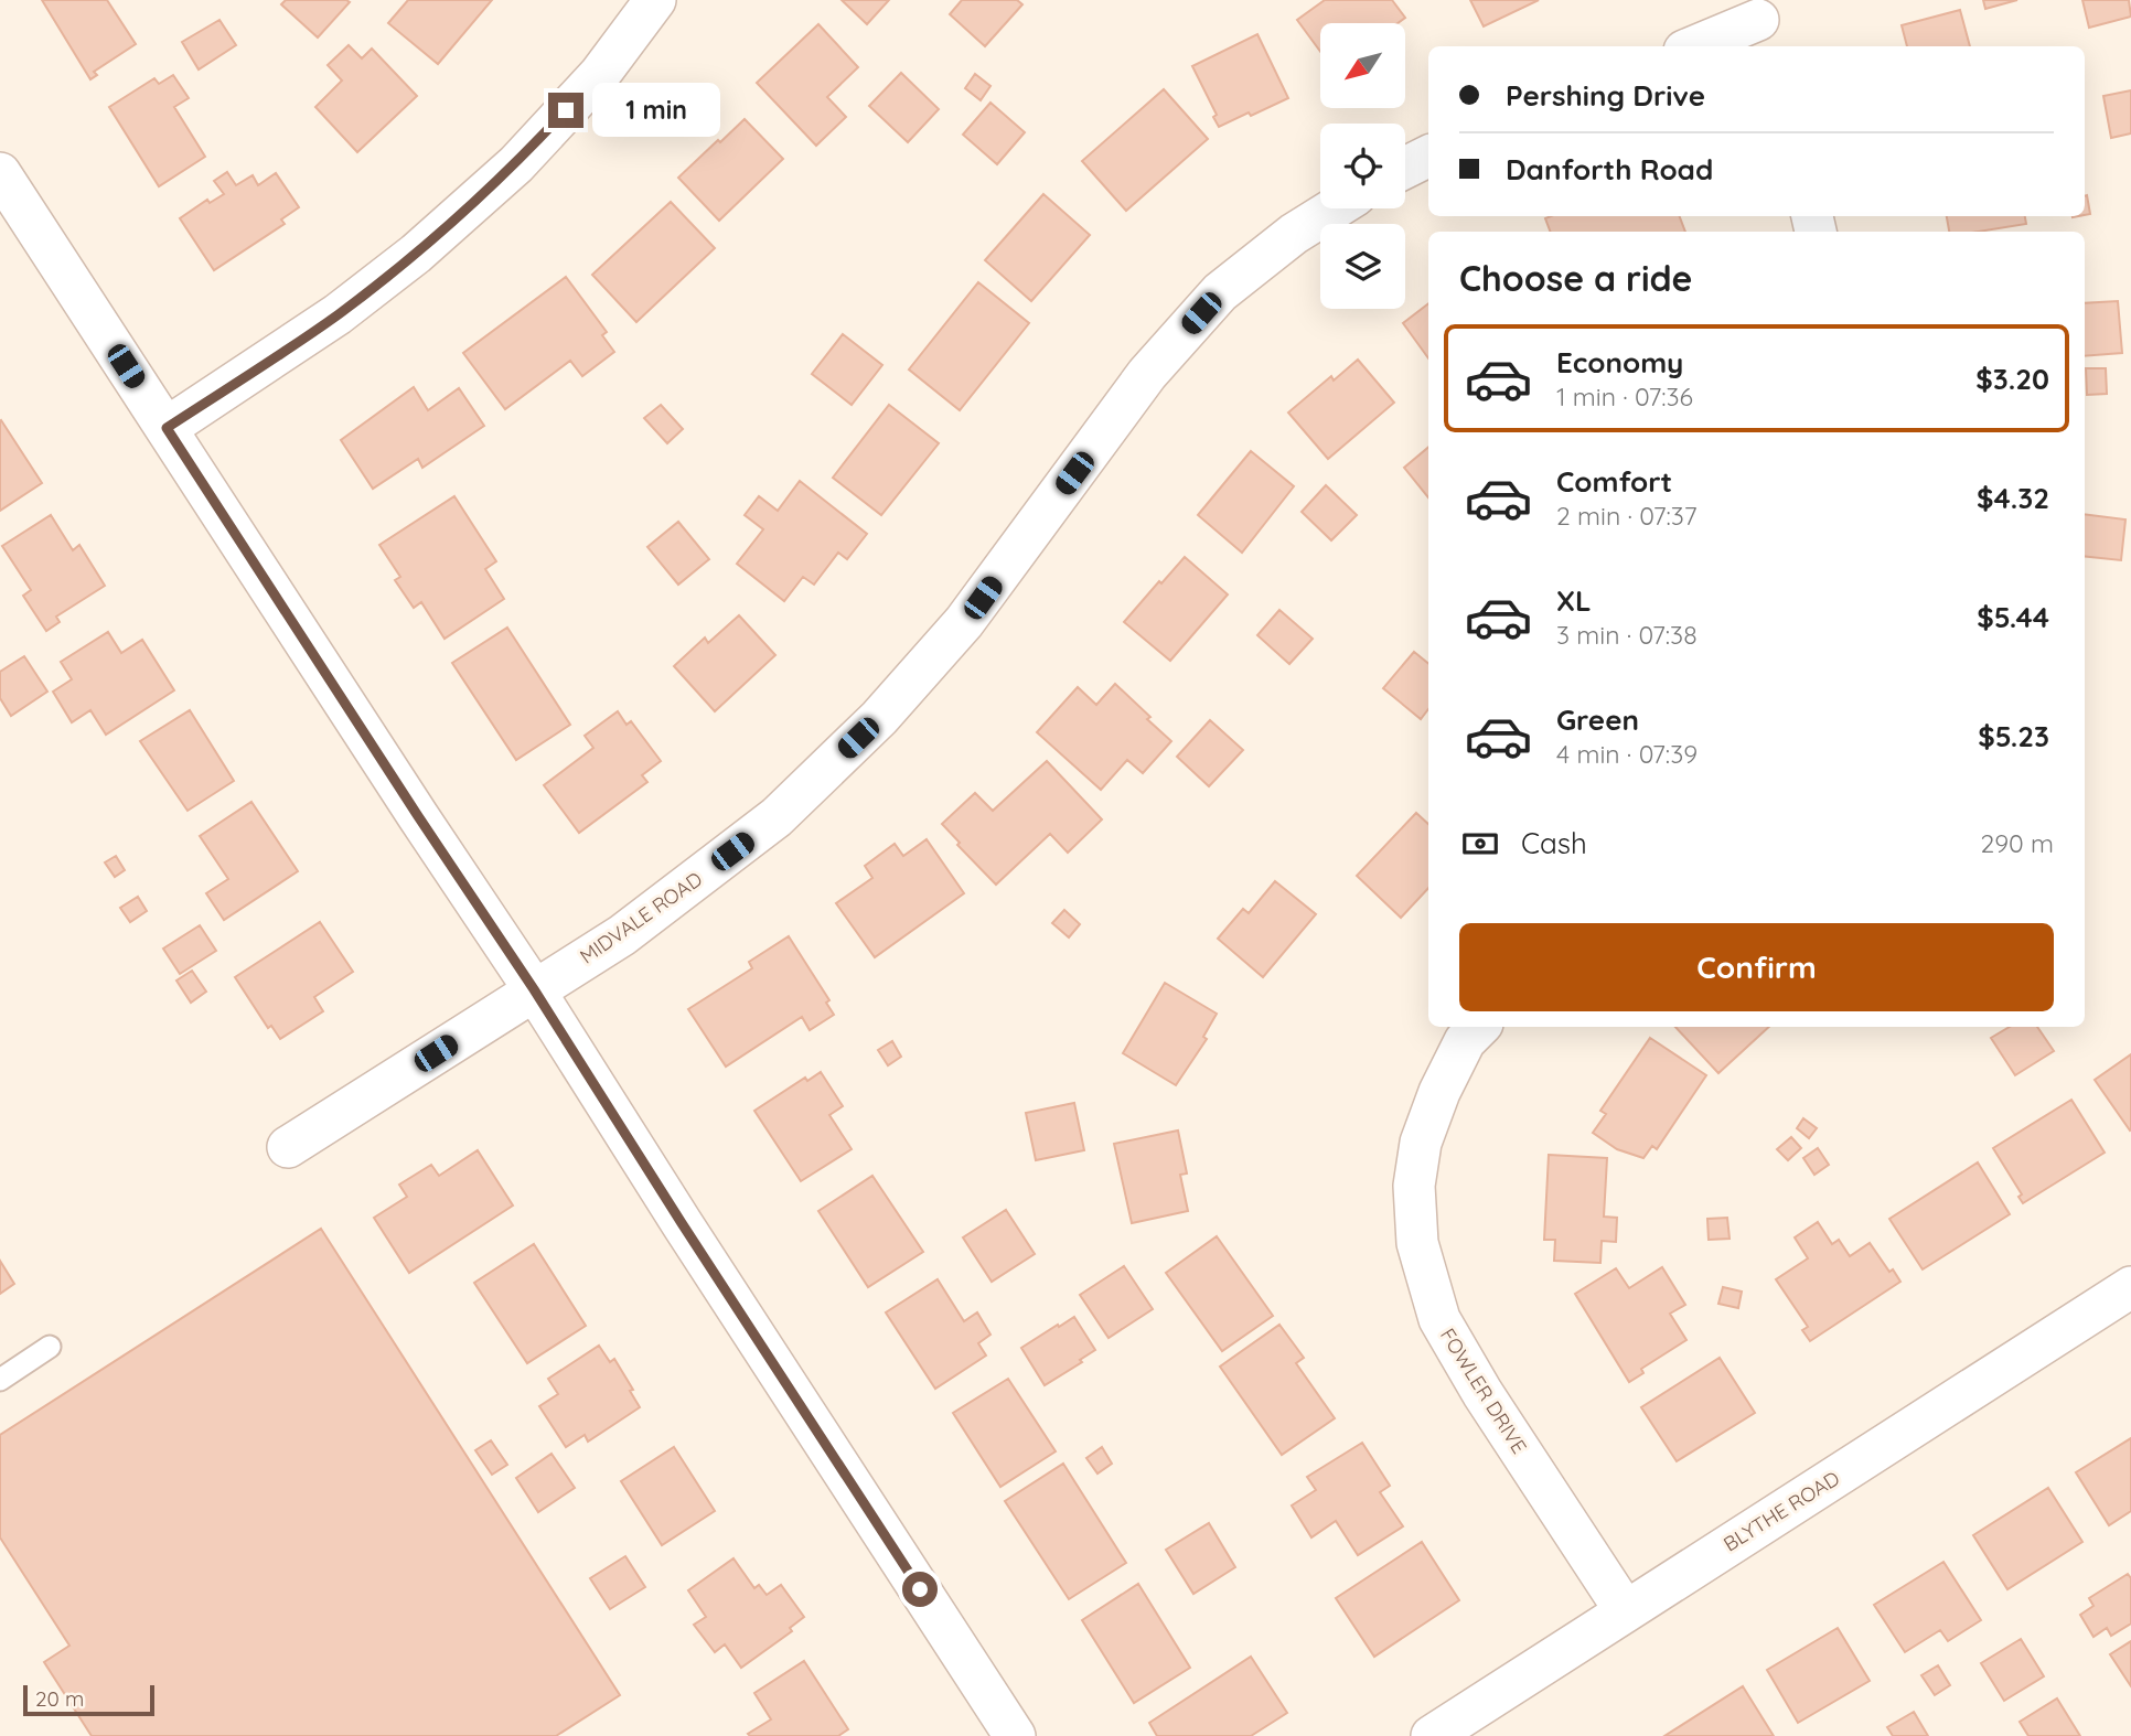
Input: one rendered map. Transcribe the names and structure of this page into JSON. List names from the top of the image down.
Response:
{
  "streets": {
    "street": ["MIDVALE ROAD", "FOWLER DRIVE", "BLYTHE ROAD"]
  },
  "crossings": [
    ["FOWLER DRIVE", "BLYTHE ROAD"]
  ],
  "scale_bar": "20 m",
  "north": "bottom left",
  "page": {
    "banner": ["Pershing Drive", "Danforth Road"],
    "bubble": "1 min",
    "heading": "Choose a ride",
    "list": [
      {
        "name": "Economy",
        "note": "1 min · 07:36",
        "value": "$3.20"
      },
      {
        "name": "Comfort",
        "note": "2 min · 07:37",
        "value": "$4.32"
      },
      {
        "name": "XL",
        "note": "3 min · 07:38",
        "value": "$5.44"
      },
      {
        "name": "Green",
        "note": "4 min · 07:39",
        "value": "$5.23"
      }
    ],
    "pay": ["Cash", "290 m"],
    "buttons": "Confirm",
    "scale": "20 m"
  }
}
